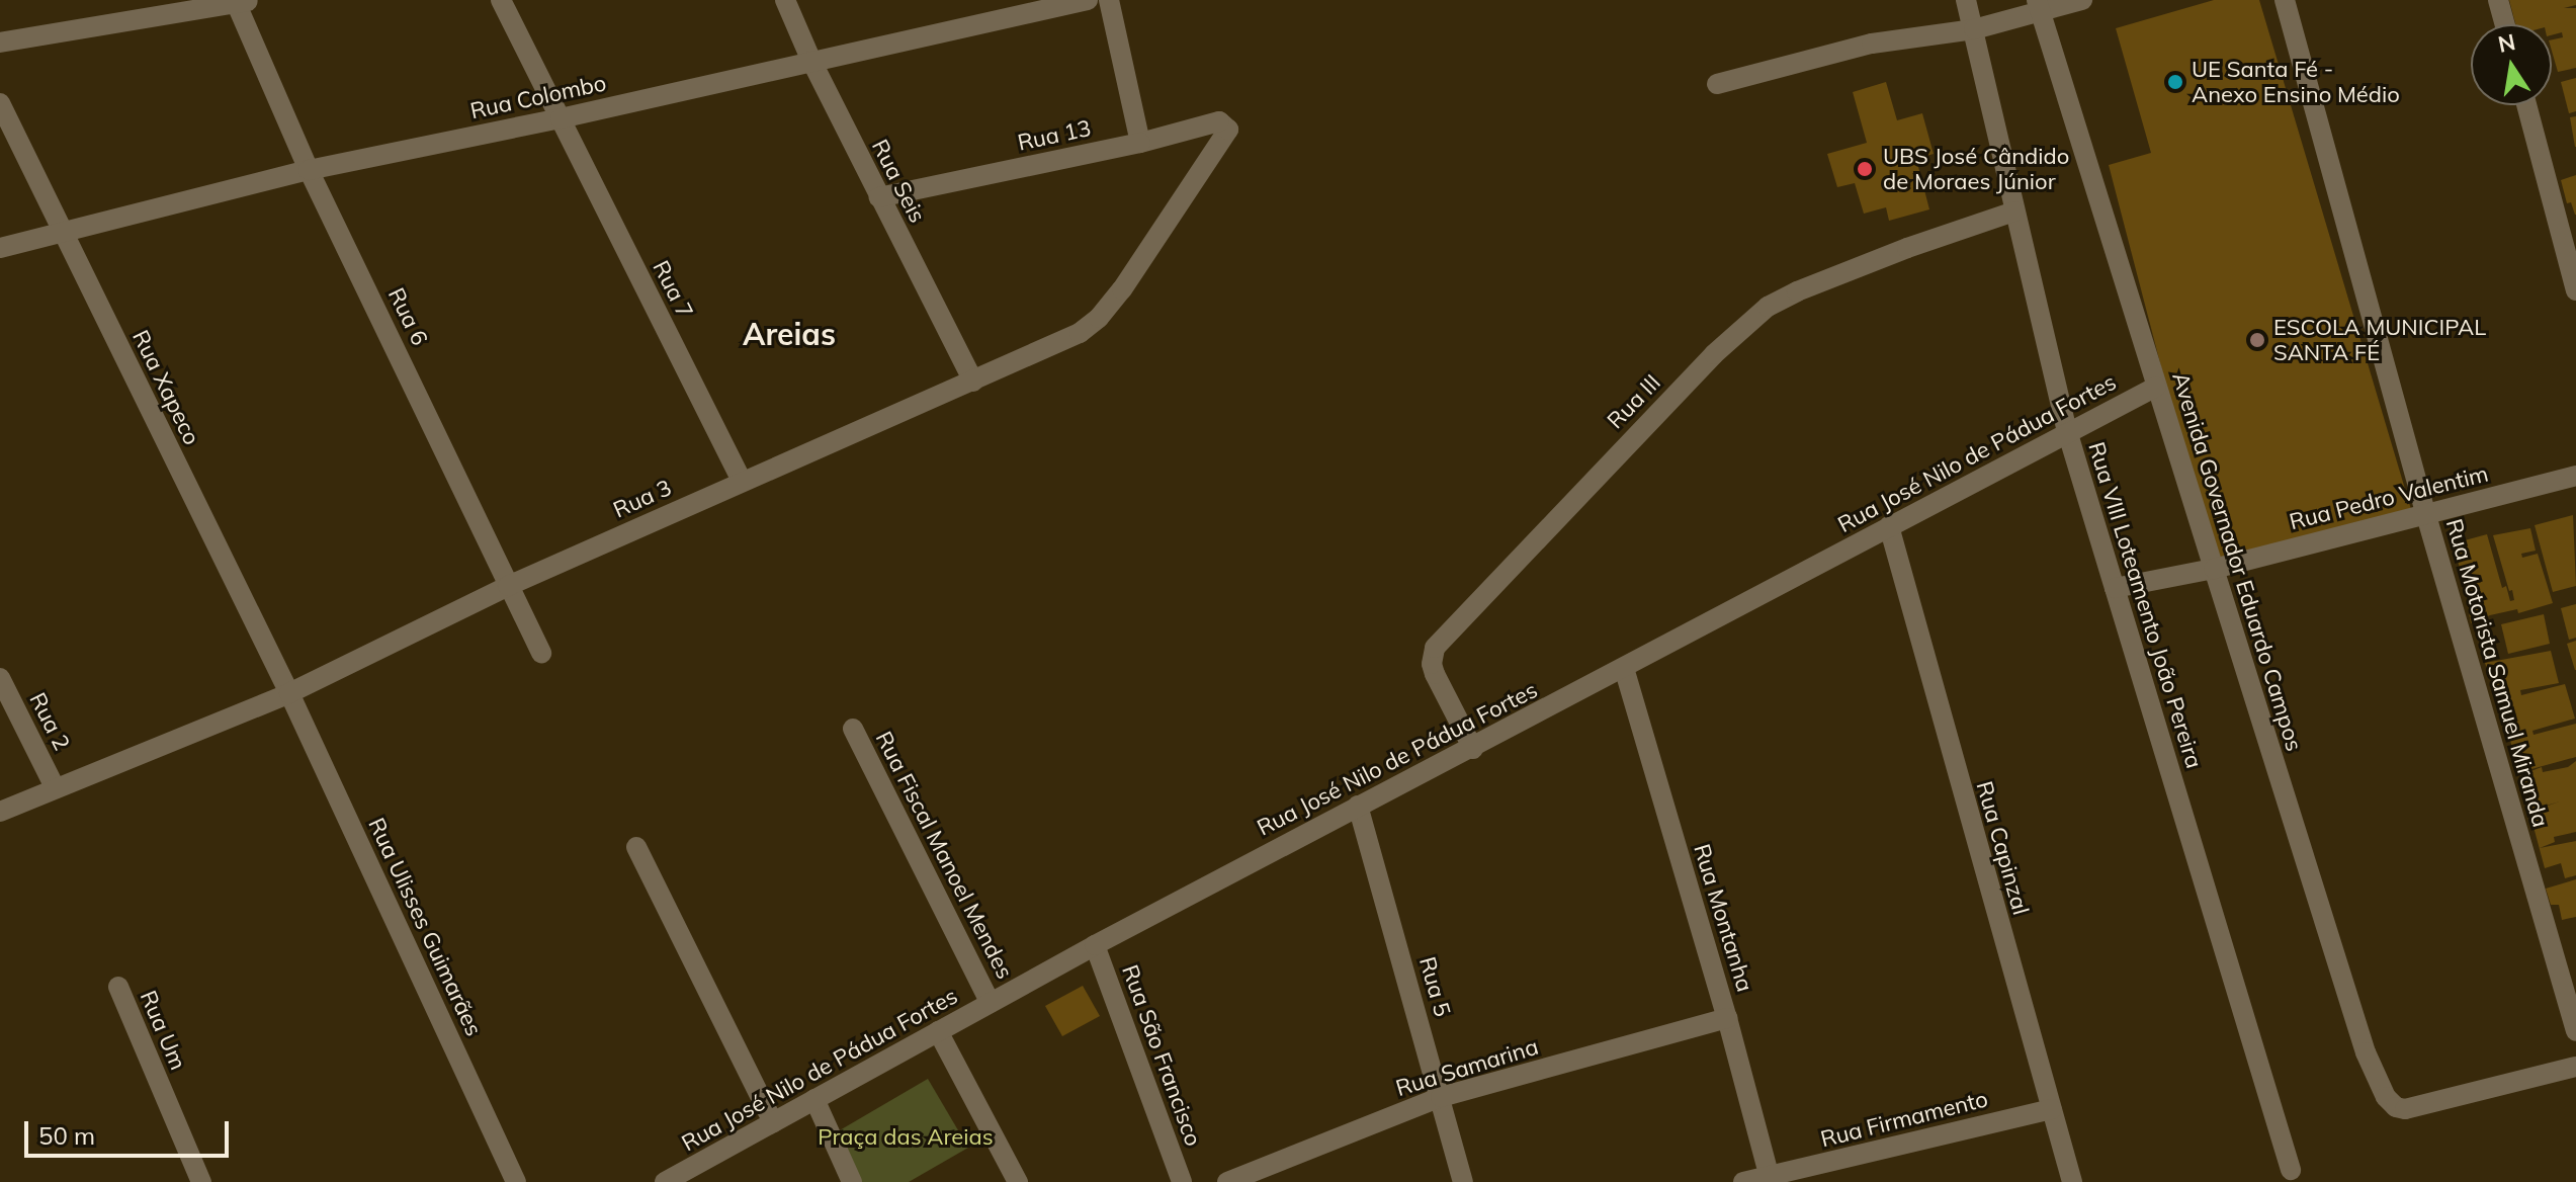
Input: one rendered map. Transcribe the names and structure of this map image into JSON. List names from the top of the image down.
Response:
{
  "streets": {
    "street": [
      "Rua Colombo",
      "Rua 13",
      "Rua Seis",
      "Rua 7",
      "Rua 6",
      "Rua Xapeco",
      "Rua III",
      "Rua José Nilo de Pádua Fortes",
      "Rua Pedro Valentim",
      "Rua 3",
      "Avenida Governador Eduardo Campos",
      "Rua VIII Loteamento João Pereira",
      "Rua Motorista Samuel Miranda",
      "Rua 2",
      "Rua Capinzal",
      "Rua Fiscal Manoel Mendes",
      "Rua Montanha",
      "Rua Ulisses Guimarães",
      "Rua 5",
      "Rua Um",
      "Rua São Francisco",
      "Rua Samarina",
      "Rua Firmamento"
    ]
  },
  "crossings": [
    ["Rua Colombo", "Rua Seis"],
    ["Rua Colombo", "Rua 7"],
    ["Rua Colombo", "Rua 6"],
    ["Rua Colombo", "Rua Xapeco"],
    ["Rua 13", "Rua Seis"],
    ["Rua 13", "Rua 3"],
    ["Rua Seis", "Rua 3"],
    ["Rua 7", "Rua 3"],
    ["Rua 6", "Rua 3"],
    ["Rua Xapeco", "Rua 3"],
    ["Rua Xapeco", "Rua Ulisses Guimarães"],
    ["Rua III", "Rua José Nilo de Pádua Fortes"],
    ["Rua III", "Rua VIII Loteamento João Pereira"],
    ["Rua José Nilo de Pádua Fortes", "Avenida Governador Eduardo Campos"],
    ["Rua José Nilo de Pádua Fortes", "Rua VIII Loteamento João Pereira"],
    ["Rua José Nilo de Pádua Fortes", "Rua Capinzal"],
    ["Rua José Nilo de Pádua Fortes", "Rua Fiscal Manoel Mendes"],
    ["Rua José Nilo de Pádua Fortes", "Rua Montanha"],
    ["Rua José Nilo de Pádua Fortes", "Rua 5"],
    ["Rua José Nilo de Pádua Fortes", "Rua São Francisco"],
    ["Rua Pedro Valentim", "Avenida Governador Eduardo Campos"],
    ["Rua Pedro Valentim", "Rua VIII Loteamento João Pereira"],
    ["Rua Pedro Valentim", "Rua Motorista Samuel Miranda"],
    ["Rua 3", "Rua 2"],
    ["Rua 3", "Rua Ulisses Guimarães"],
    ["Rua Capinzal", "Rua Firmamento"],
    ["Rua Montanha", "Rua Samarina"],
    ["Rua Montanha", "Rua Firmamento"],
    ["Rua 5", "Rua Samarina"]
  ],
  "districts": ["Areias"],
  "parks": ["Praça das Areias"],
  "places": ["UE Santa Fé - Anexo Ensino Médio", "UBS José Cândido de Moraes Júnior", "ESCOLA MUNICIPAL SANTA FÉ"],
  "scale_bar": "50 m",
  "north": "top"
}
